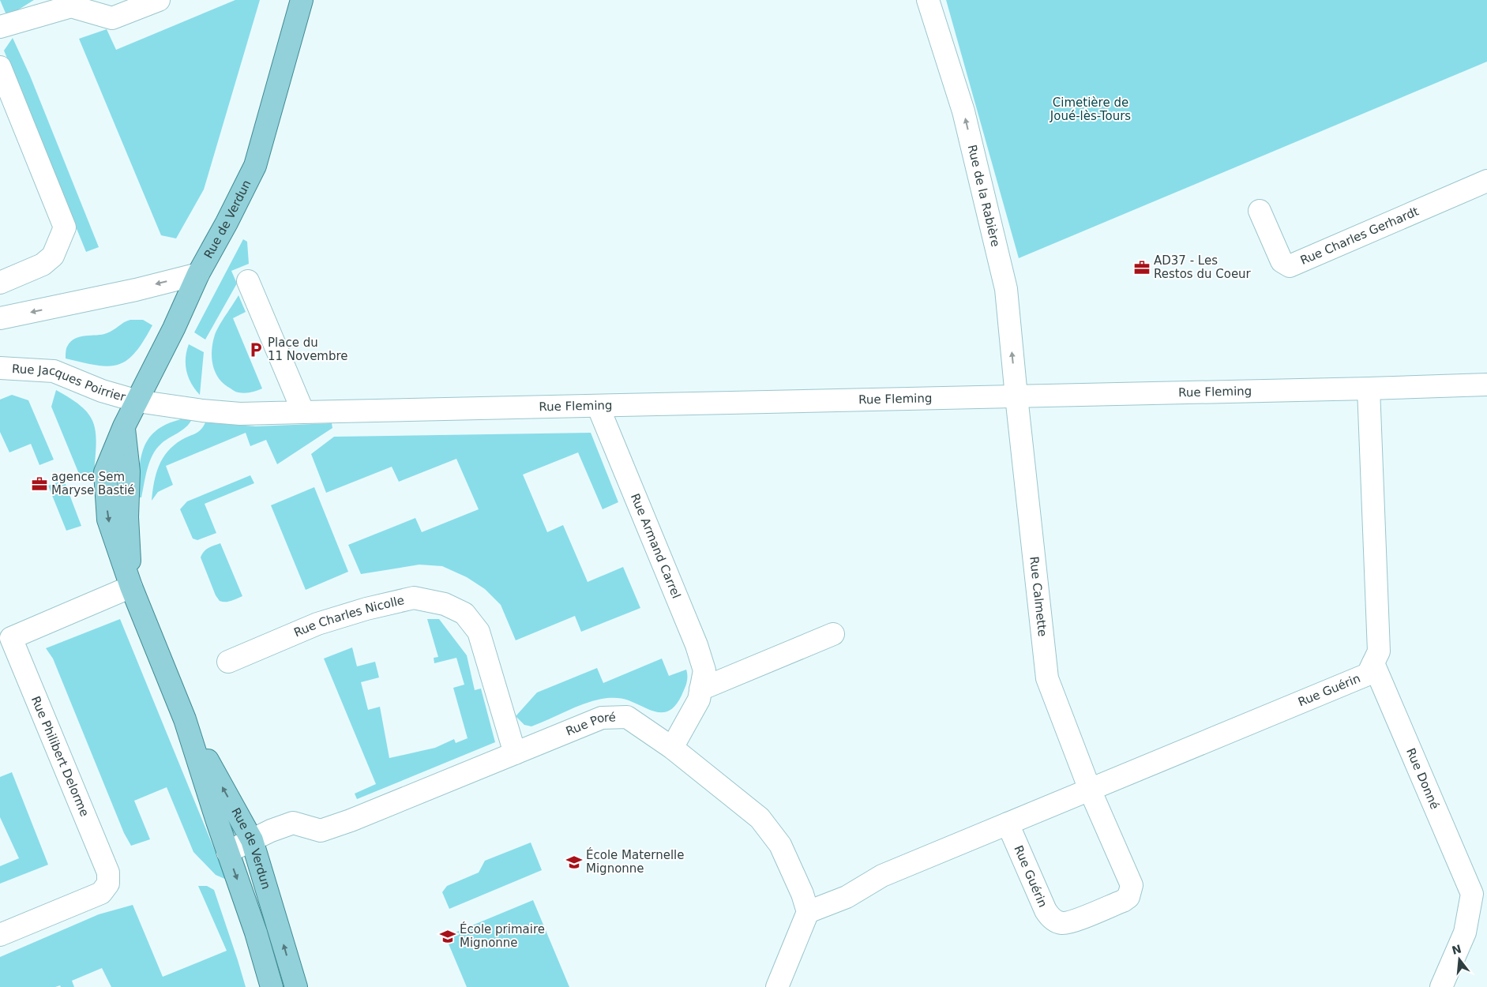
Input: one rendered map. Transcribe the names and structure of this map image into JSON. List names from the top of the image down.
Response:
{
  "streets": {
    "main road": ["Rue de Verdun"],
    "street": [
      "Rue de la Rabière",
      "Rue Charles Gerhardt",
      "Rue Jacques Poirrier",
      "Rue Fleming",
      "Rue Armand Carrel",
      "Rue Calmette",
      "Rue Charles Nicolle",
      "Rue Guérin",
      "Rue Poré",
      "Rue Philibert Delorme",
      "Rue Donné"
    ]
  },
  "crossings": [
    ["Rue de la Rabière", "Rue Fleming"],
    ["Rue de la Rabière", "Rue Calmette"],
    ["Rue de Verdun", "Rue Jacques Poirrier"],
    ["Rue de Verdun", "Rue Poré"],
    ["Rue de Verdun", "Rue Philibert Delorme"],
    ["Rue Fleming", "Rue Armand Carrel"],
    ["Rue Fleming", "Rue Calmette"],
    ["Rue Fleming", "Rue Guérin"],
    ["Rue Armand Carrel", "Rue Poré"],
    ["Rue Calmette", "Rue Guérin"],
    ["Rue Charles Nicolle", "Rue Poré"],
    ["Rue Guérin", "Rue Poré"],
    ["Rue Guérin", "Rue Donné"]
  ],
  "one_way": ["Rue de la Rabière"],
  "parks": ["Cimetière de Joué-lès-Tours"],
  "places": {
    "office": ["AD37 - Les Restos du Coeur", "agence Sem Maryse Bastié"],
    "parking": ["Place du 11 Novembre"],
    "school or university": ["École Maternelle Mignonne", "École primaire Mignonne"]
  },
  "north": "top"
}
